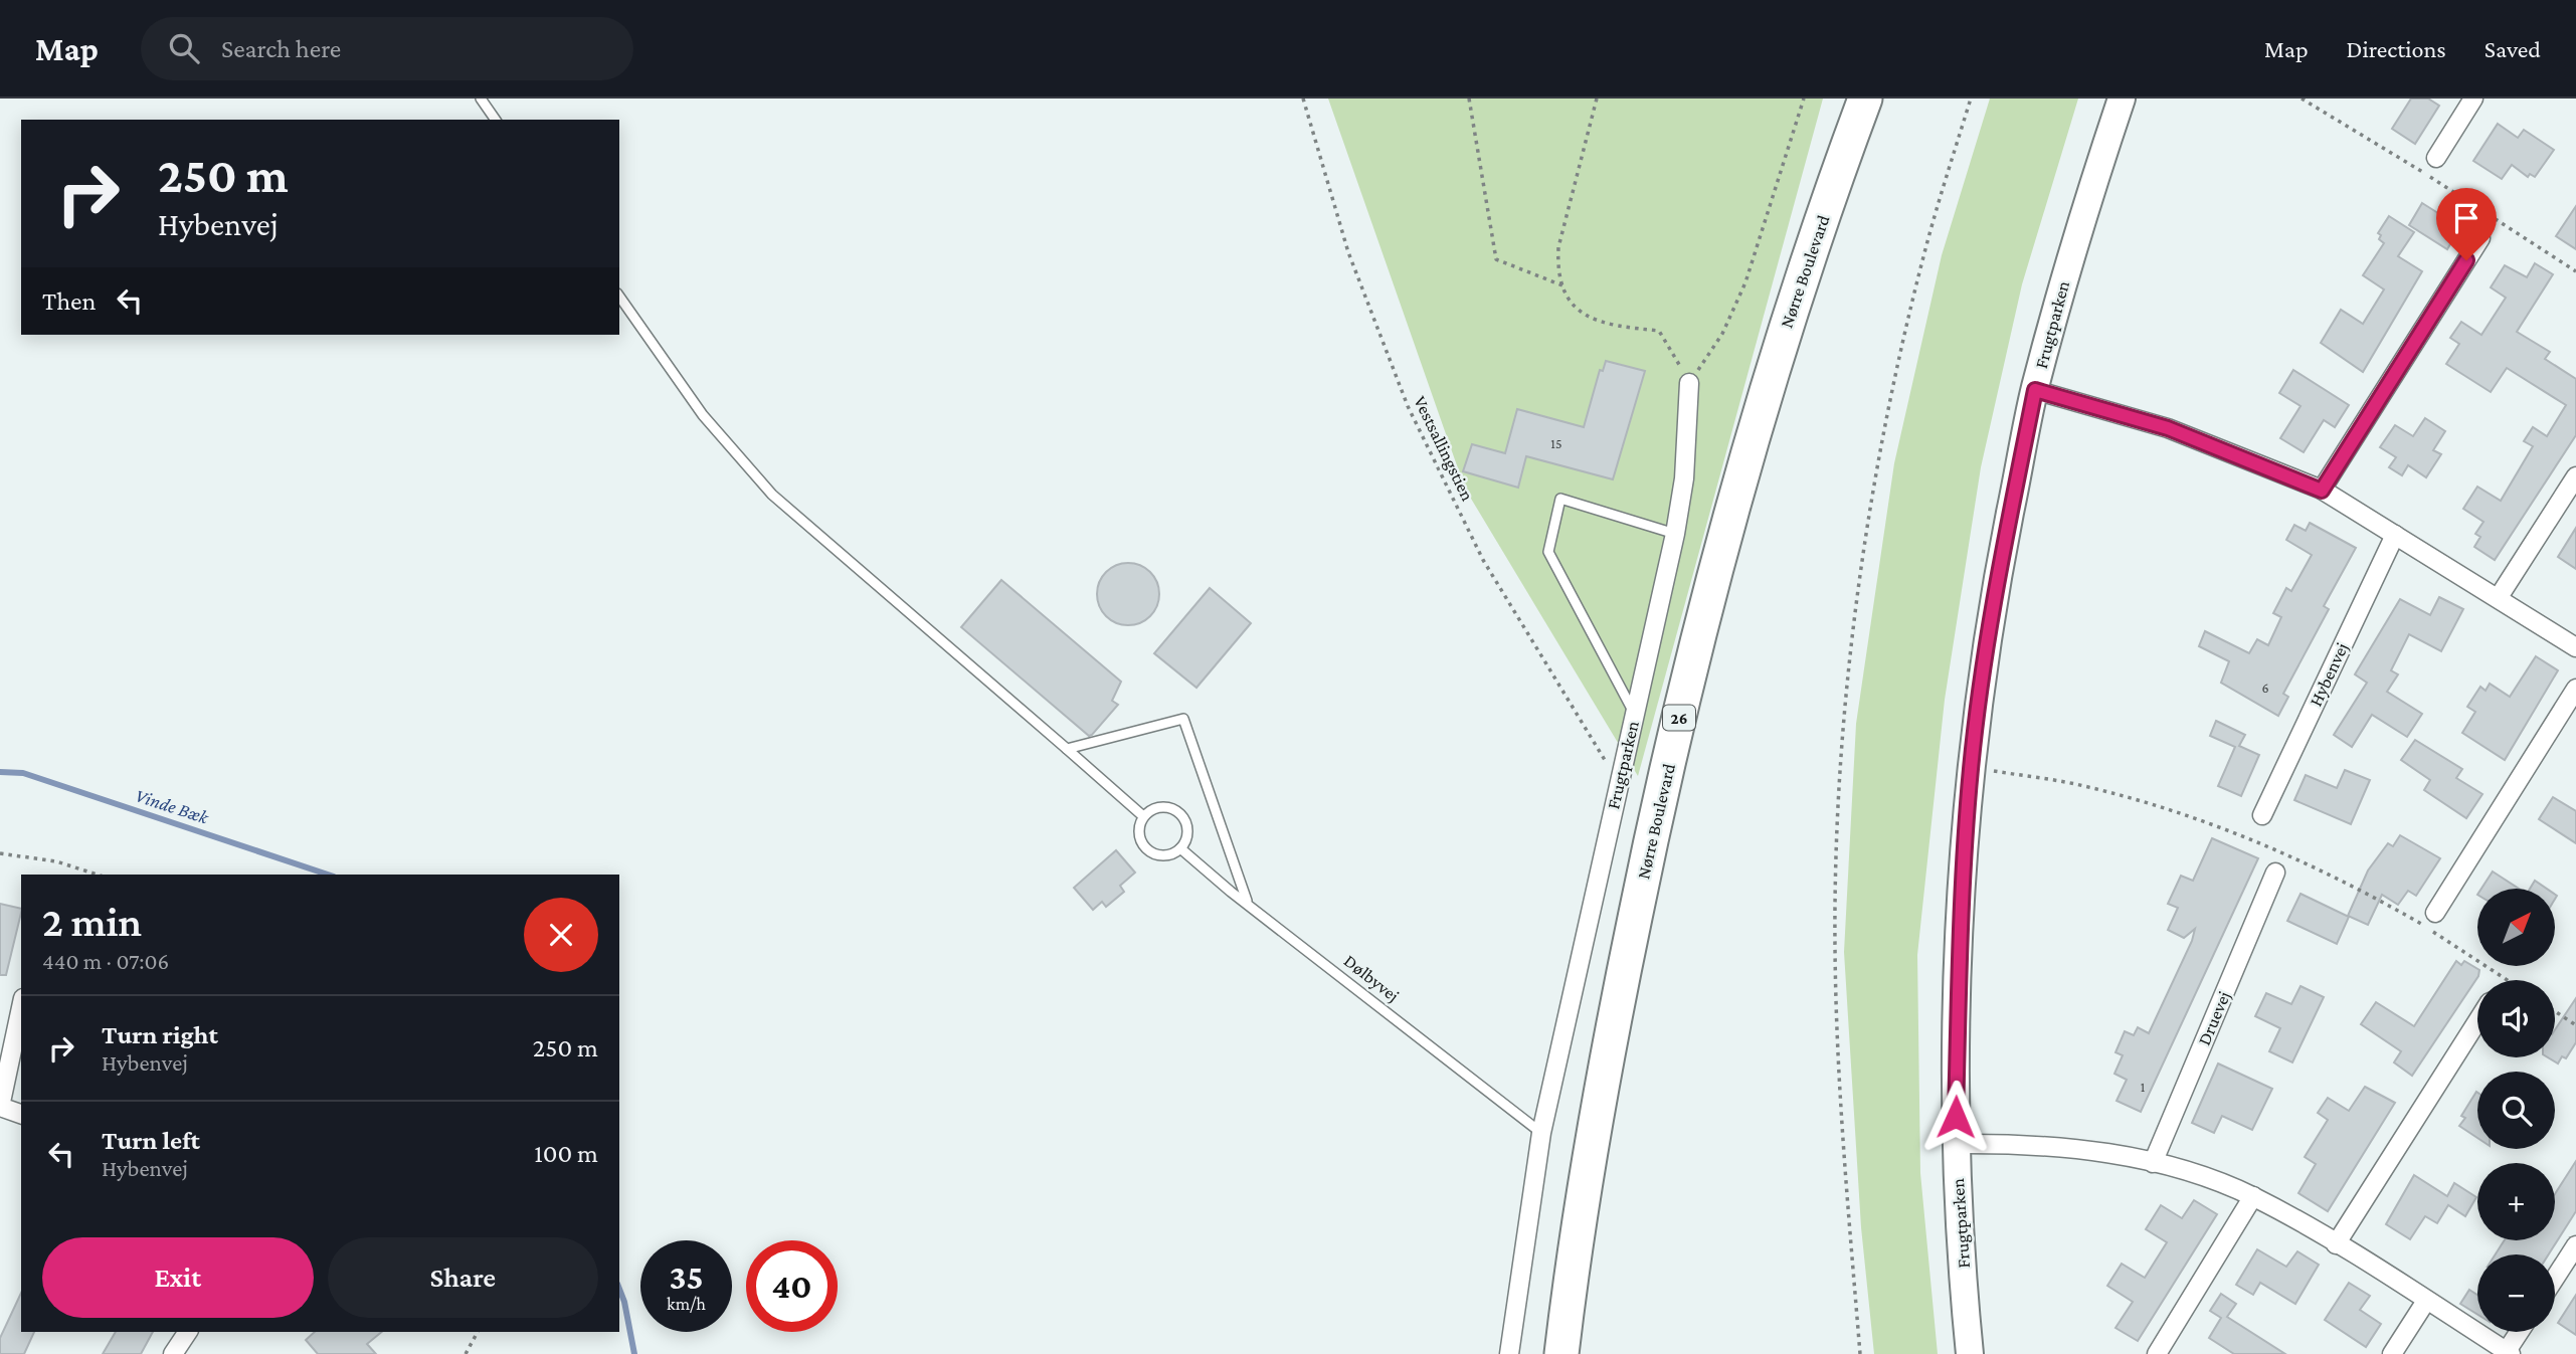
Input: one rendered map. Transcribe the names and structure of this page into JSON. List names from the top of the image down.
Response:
{
  "streets": {
    "highway": ["Nørre Boulevard", "26"],
    "street": ["Frugtparken", "Hybenvej", "Druevej"],
    "lane": ["Dølbyvej"],
    "path": ["Vestsallingstien"]
  },
  "crossings": [
    ["Frugtparken", "Vestsallingstien"],
    ["Frugtparken", "Dølbyvej"]
  ],
  "water": ["Vinde Bæk"],
  "house_numbers": ["15", "6", "1"],
  "north": "top right",
  "page": {
    "header": "Map",
    "search": "Search here",
    "nav": ["Map", "Directions", "Saved"],
    "turn": ["250 m", "Hybenvej"],
    "then": "Then",
    "heading": ["2 min", "440 m · 07:06"],
    "map_buttons": ["+", "−"],
    "list": [
      {
        "name": "Turn right",
        "note": "Hybenvej",
        "value": "250 m"
      },
      {
        "name": "Turn left",
        "note": "Hybenvej",
        "value": "100 m"
      }
    ],
    "buttons": ["Exit", "Share"],
    "speed": "35 km/h",
    "limit": "40"
  }
}
